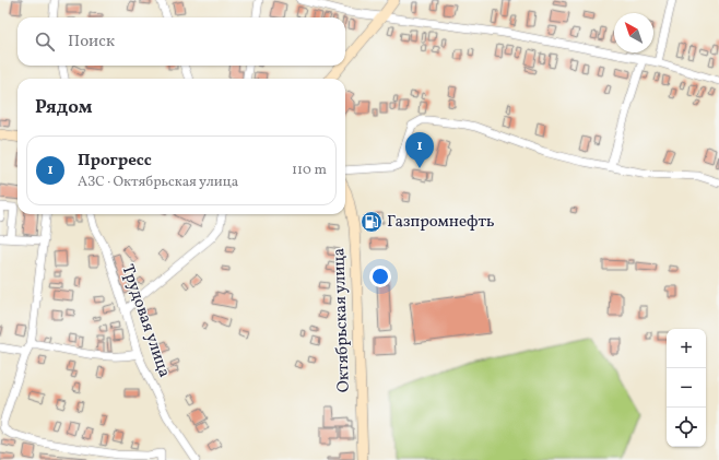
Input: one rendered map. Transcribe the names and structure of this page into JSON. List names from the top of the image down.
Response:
{
  "streets": {
    "street": ["Октябрьская улица", "Трудовая улица"]
  },
  "places": {
    "fuel station": ["Газпромнефть"]
  },
  "north": "top left",
  "page": {
    "search": "Поиск",
    "heading": "Рядом",
    "pins": "1",
    "list": [
      {
        "mark": "1",
        "name": "Прогресс",
        "note": "АЗС · Октябрьская улица",
        "value": "110 m"
      }
    ],
    "map_buttons": ["+", "−"]
  }
}
